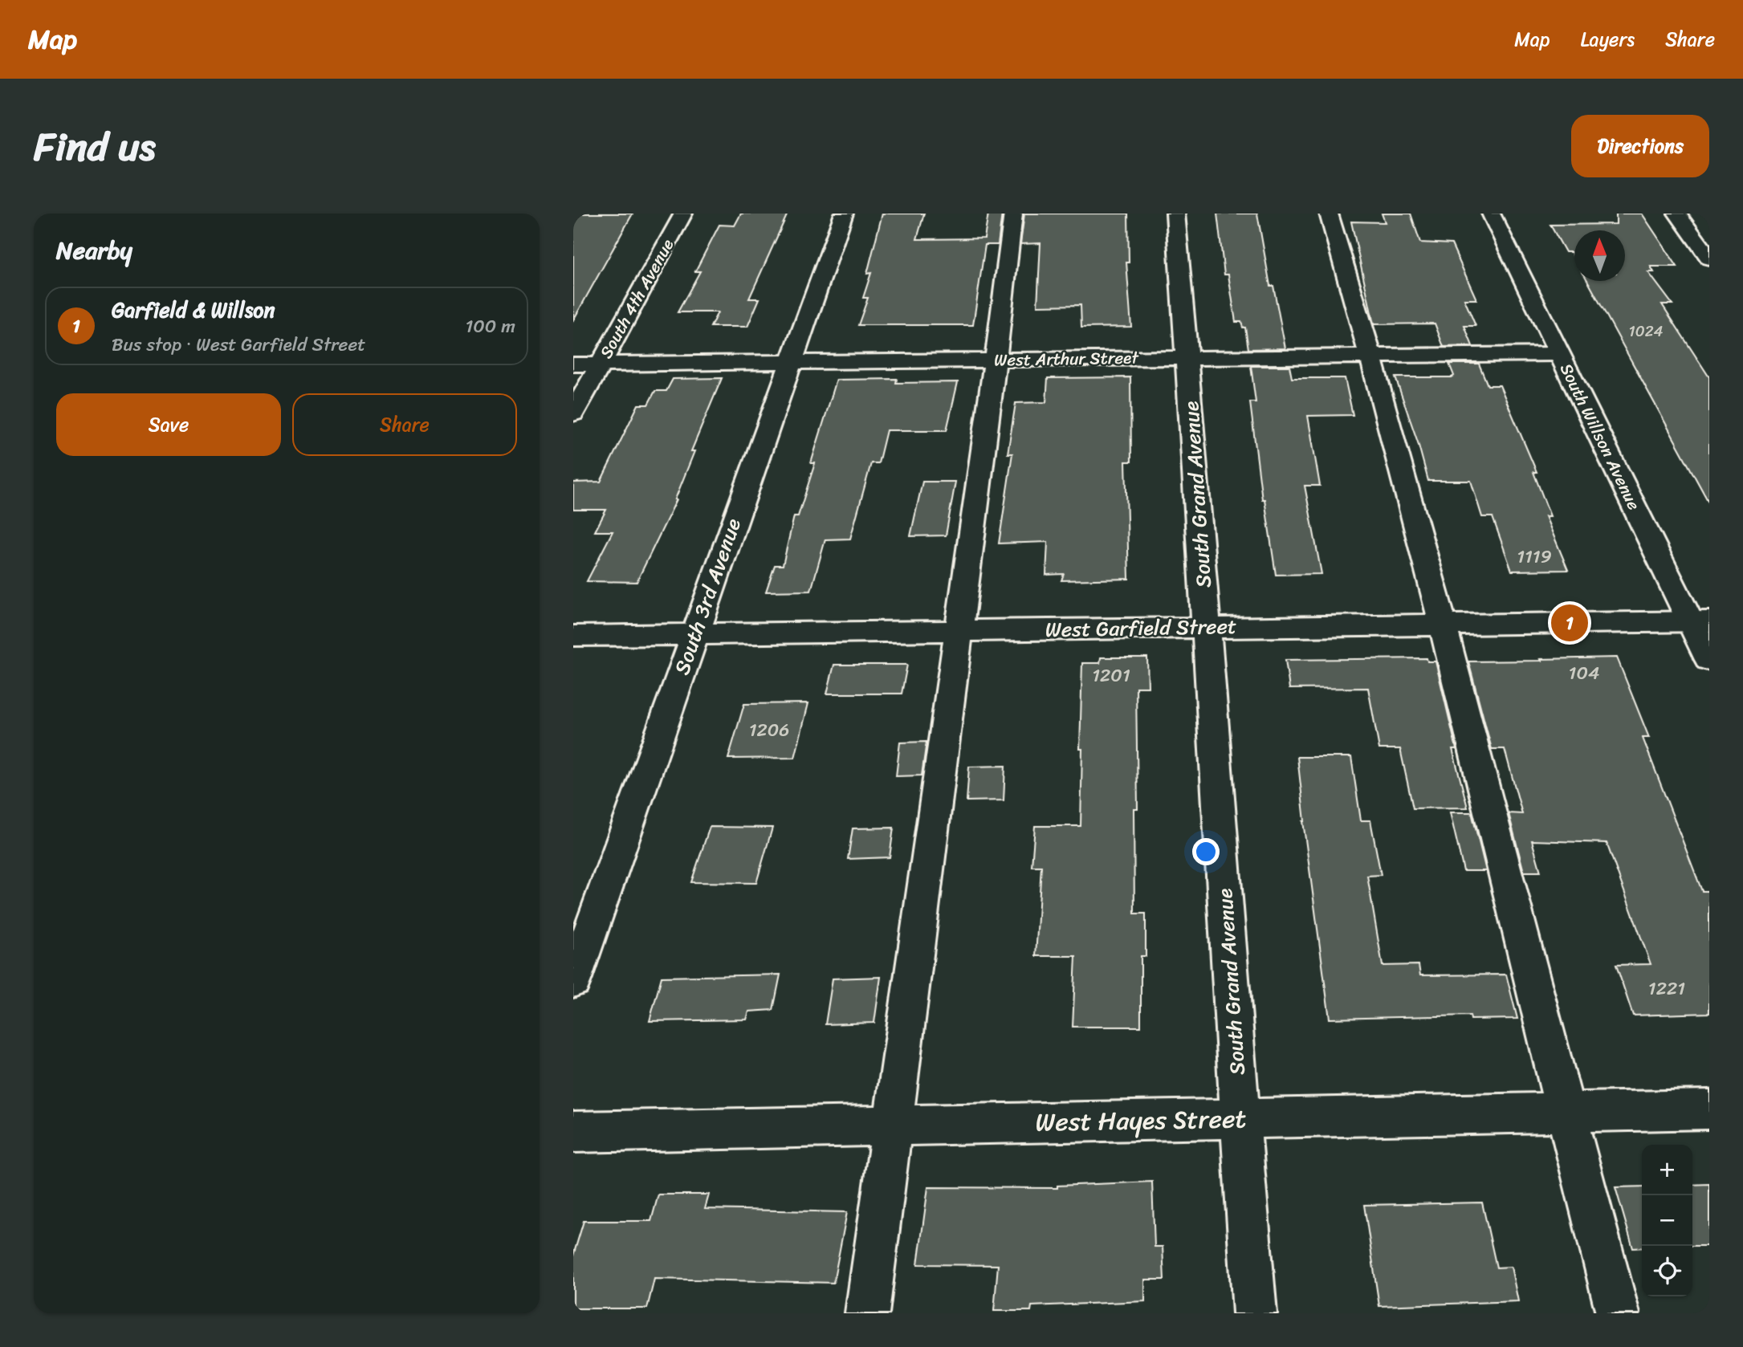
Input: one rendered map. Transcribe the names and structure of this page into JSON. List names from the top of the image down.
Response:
{
  "streets": {
    "street": [
      "South 4th Avenue",
      "West Arthur Street",
      "South Willson Avenue",
      "South Grand Avenue",
      "South 3rd Avenue",
      "West Garfield Street",
      "West Hayes Street"
    ]
  },
  "crossings": [
    ["South 4th Avenue", "West Arthur Street"],
    ["West Arthur Street", "South Willson Avenue"],
    ["West Arthur Street", "South Grand Avenue"],
    ["West Arthur Street", "South 3rd Avenue"],
    ["South Willson Avenue", "West Garfield Street"],
    ["South Grand Avenue", "West Garfield Street"],
    ["South Grand Avenue", "West Hayes Street"],
    ["South 3rd Avenue", "West Garfield Street"]
  ],
  "house_numbers": [
    "1024",
    "1119",
    "104",
    "1201",
    "1206",
    "1221"
  ],
  "north": "top",
  "page": {
    "header": "Map",
    "nav": ["Map", "Layers", "Share"],
    "title": "Find us",
    "buttons": [
      "Directions",
      ["Save", "Share"]
    ],
    "heading": "Nearby",
    "list": [
      {
        "mark": "1",
        "name": "Garfield & Willson",
        "note": "Bus stop · West Garfield Street",
        "value": "100 m"
      }
    ],
    "pins": "1",
    "map_buttons": ["+", "−"]
  }
}
